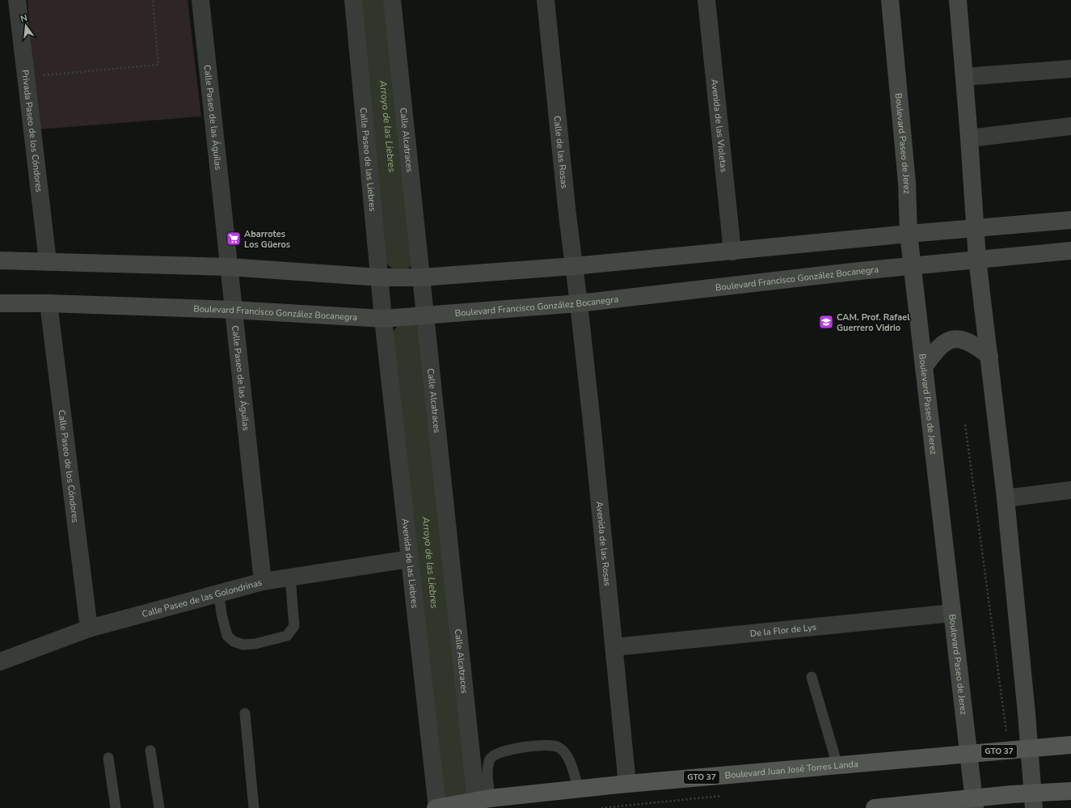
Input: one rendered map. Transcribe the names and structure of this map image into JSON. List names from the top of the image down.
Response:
{
  "streets": {
    "main road": [
      "Boulevard Paseo de Jerez",
      "Boulevard Francisco González Bocanegra",
      "GTO 37",
      "Boulevard Juan José Torres Landa"
    ],
    "street": [
      "Calle Paseo de las Águilas",
      "Avenida de las Violetas",
      "Privada Paseo de los Cóndores",
      "Calle Alcatraces",
      "Calle de las Rosas",
      "Calle Paseo de las Liebres",
      "Calle Paseo de los Cóndores",
      "Avenida de las Rosas",
      "Avenida de las Liebres",
      "Calle Paseo de las Golondrinas",
      "De la Flor de Lys"
    ]
  },
  "crossings": [
    ["Calle Paseo de las Águilas", "Boulevard Francisco González Bocanegra"],
    ["Calle Paseo de las Águilas", "Calle Paseo de las Golondrinas"],
    ["Calle Alcatraces", "Boulevard Francisco González Bocanegra"],
    ["Calle Alcatraces", "Boulevard Juan José Torres Landa"],
    ["Boulevard Paseo de Jerez", "Boulevard Francisco González Bocanegra"],
    ["Boulevard Paseo de Jerez", "De la Flor de Lys"],
    ["Boulevard Paseo de Jerez", "Boulevard Juan José Torres Landa"],
    ["Calle de las Rosas", "Boulevard Francisco González Bocanegra"],
    ["Calle de las Rosas", "Avenida de las Rosas"],
    ["Calle Paseo de las Liebres", "Boulevard Francisco González Bocanegra"],
    ["Calle Paseo de las Liebres", "Avenida de las Liebres"],
    ["Boulevard Francisco González Bocanegra", "Calle Paseo de los Cóndores"],
    ["Boulevard Francisco González Bocanegra", "Avenida de las Rosas"],
    ["Boulevard Francisco González Bocanegra", "Avenida de las Liebres"],
    ["Calle Paseo de los Cóndores", "Calle Paseo de las Golondrinas"],
    ["Avenida de las Rosas", "De la Flor de Lys"],
    ["Avenida de las Rosas", "Boulevard Juan José Torres Landa"],
    ["Avenida de las Liebres", "Calle Paseo de las Golondrinas"],
    ["Avenida de las Liebres", "Boulevard Juan José Torres Landa"]
  ],
  "water": ["Arroyo de las Liebres"],
  "places": {
    "supermarket": ["Abarrotes Los Güeros"],
    "school or university": ["CAM. Prof. Rafael Guerrero Vidrio"]
  },
  "north": "top"
}
